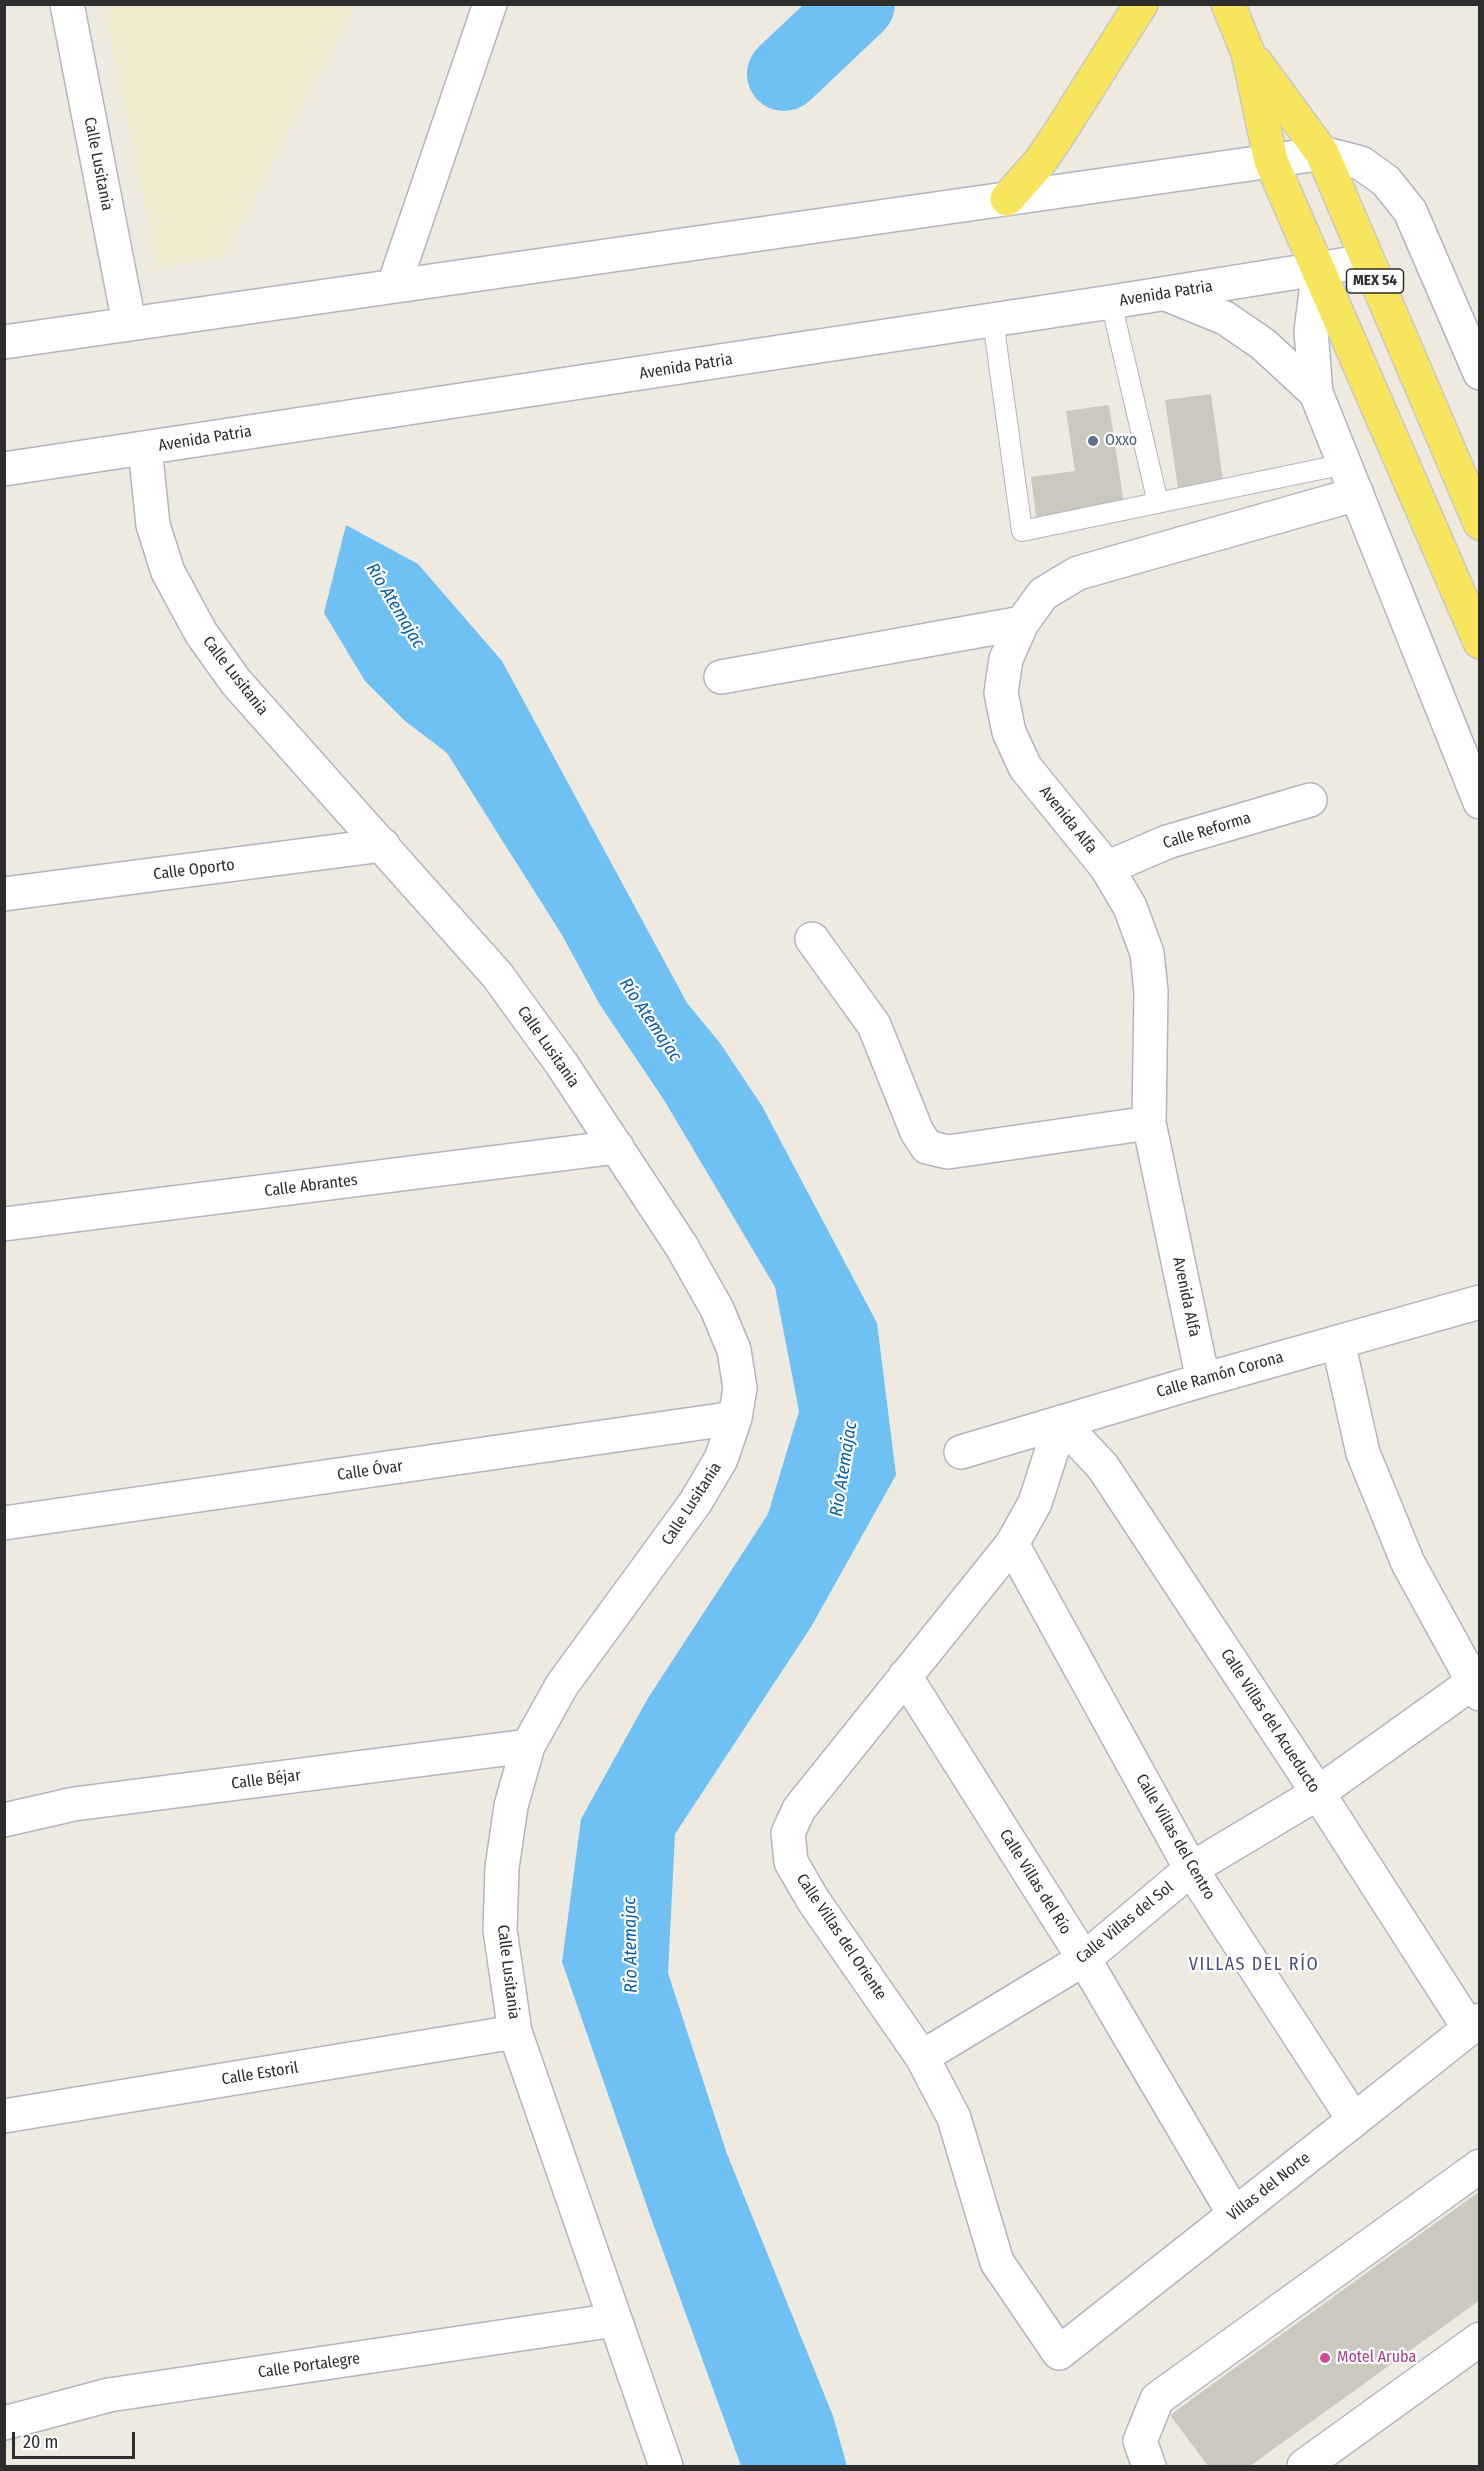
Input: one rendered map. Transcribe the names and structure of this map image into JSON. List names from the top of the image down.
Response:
{
  "streets": {
    "main road": ["MEX 54"],
    "street": [
      "Calle Lusitania",
      "Avenida Patria",
      "Avenida Alfa",
      "Calle Reforma",
      "Calle Oporto",
      "Calle Abrantes",
      "Calle Ramón Corona",
      "Calle Óvar",
      "Calle Villas del Acueducto",
      "Calle Béjar",
      "Calle Villas del Centro",
      "Calle Villas del Río",
      "Calle Villas del Sol",
      "Calle Villas del Oriente",
      "Calle Estoril",
      "Villas del Norte",
      "Calle Portalegre"
    ]
  },
  "crossings": [
    ["Calle Lusitania", "Avenida Patria"],
    ["Calle Lusitania", "Calle Oporto"],
    ["Calle Lusitania", "Calle Abrantes"],
    ["Calle Lusitania", "Calle Óvar"],
    ["Calle Lusitania", "Calle Béjar"],
    ["Calle Lusitania", "Calle Estoril"],
    ["Calle Lusitania", "Calle Portalegre"],
    ["MEX 54", "Avenida Patria"],
    ["Avenida Alfa", "Calle Reforma"],
    ["Avenida Alfa", "Calle Ramón Corona"],
    ["Calle Ramón Corona", "Calle Villas del Acueducto"],
    ["Calle Ramón Corona", "Calle Villas del Oriente"],
    ["Calle Villas del Acueducto", "Calle Villas del Sol"],
    ["Calle Villas del Acueducto", "Calle Villas del Oriente"],
    ["Calle Villas del Acueducto", "Villas del Norte"],
    ["Calle Villas del Centro", "Calle Villas del Sol"],
    ["Calle Villas del Centro", "Calle Villas del Oriente"],
    ["Calle Villas del Centro", "Villas del Norte"],
    ["Calle Villas del Río", "Calle Villas del Sol"],
    ["Calle Villas del Río", "Calle Villas del Oriente"],
    ["Calle Villas del Río", "Villas del Norte"],
    ["Calle Villas del Sol", "Calle Villas del Oriente"],
    ["Calle Villas del Oriente", "Villas del Norte"]
  ],
  "districts": ["VILLAS DEL RÍO"],
  "water": ["Río Atemajac"],
  "places": ["Oxxo", "Motel Aruba"],
  "scale_bar": "20 m"
}
